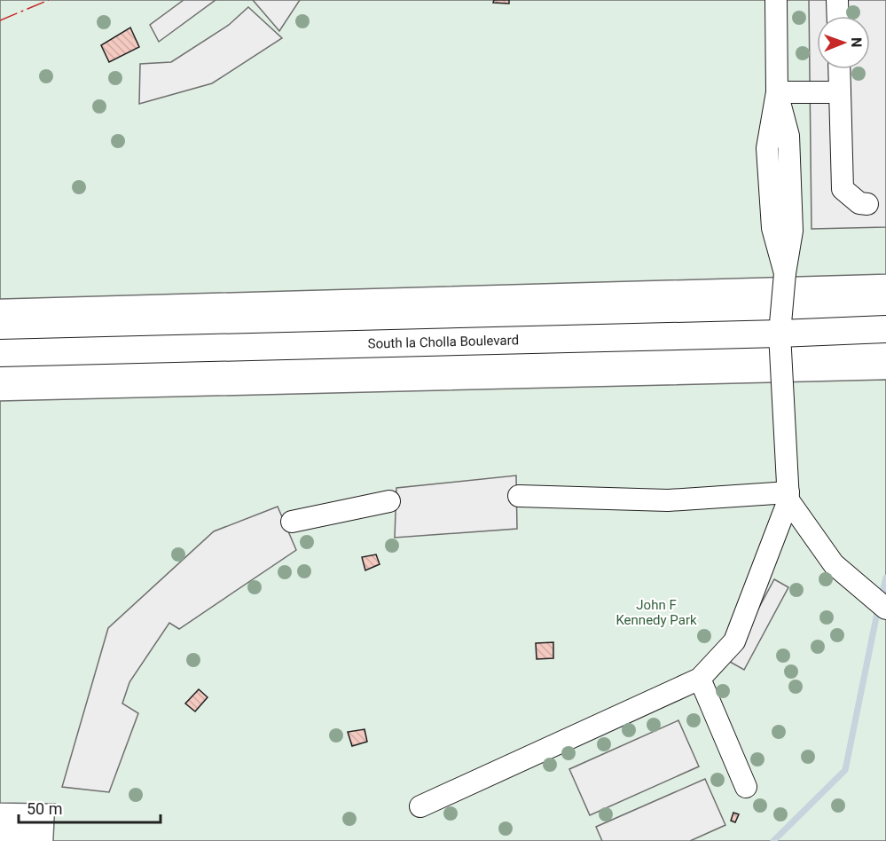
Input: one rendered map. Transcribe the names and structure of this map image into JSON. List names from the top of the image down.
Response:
{
  "streets": {
    "main road": ["South la Cholla Boulevard"]
  },
  "parks": ["John F Kennedy Park"],
  "scale_bar": "50 m",
  "north": "right"
}
